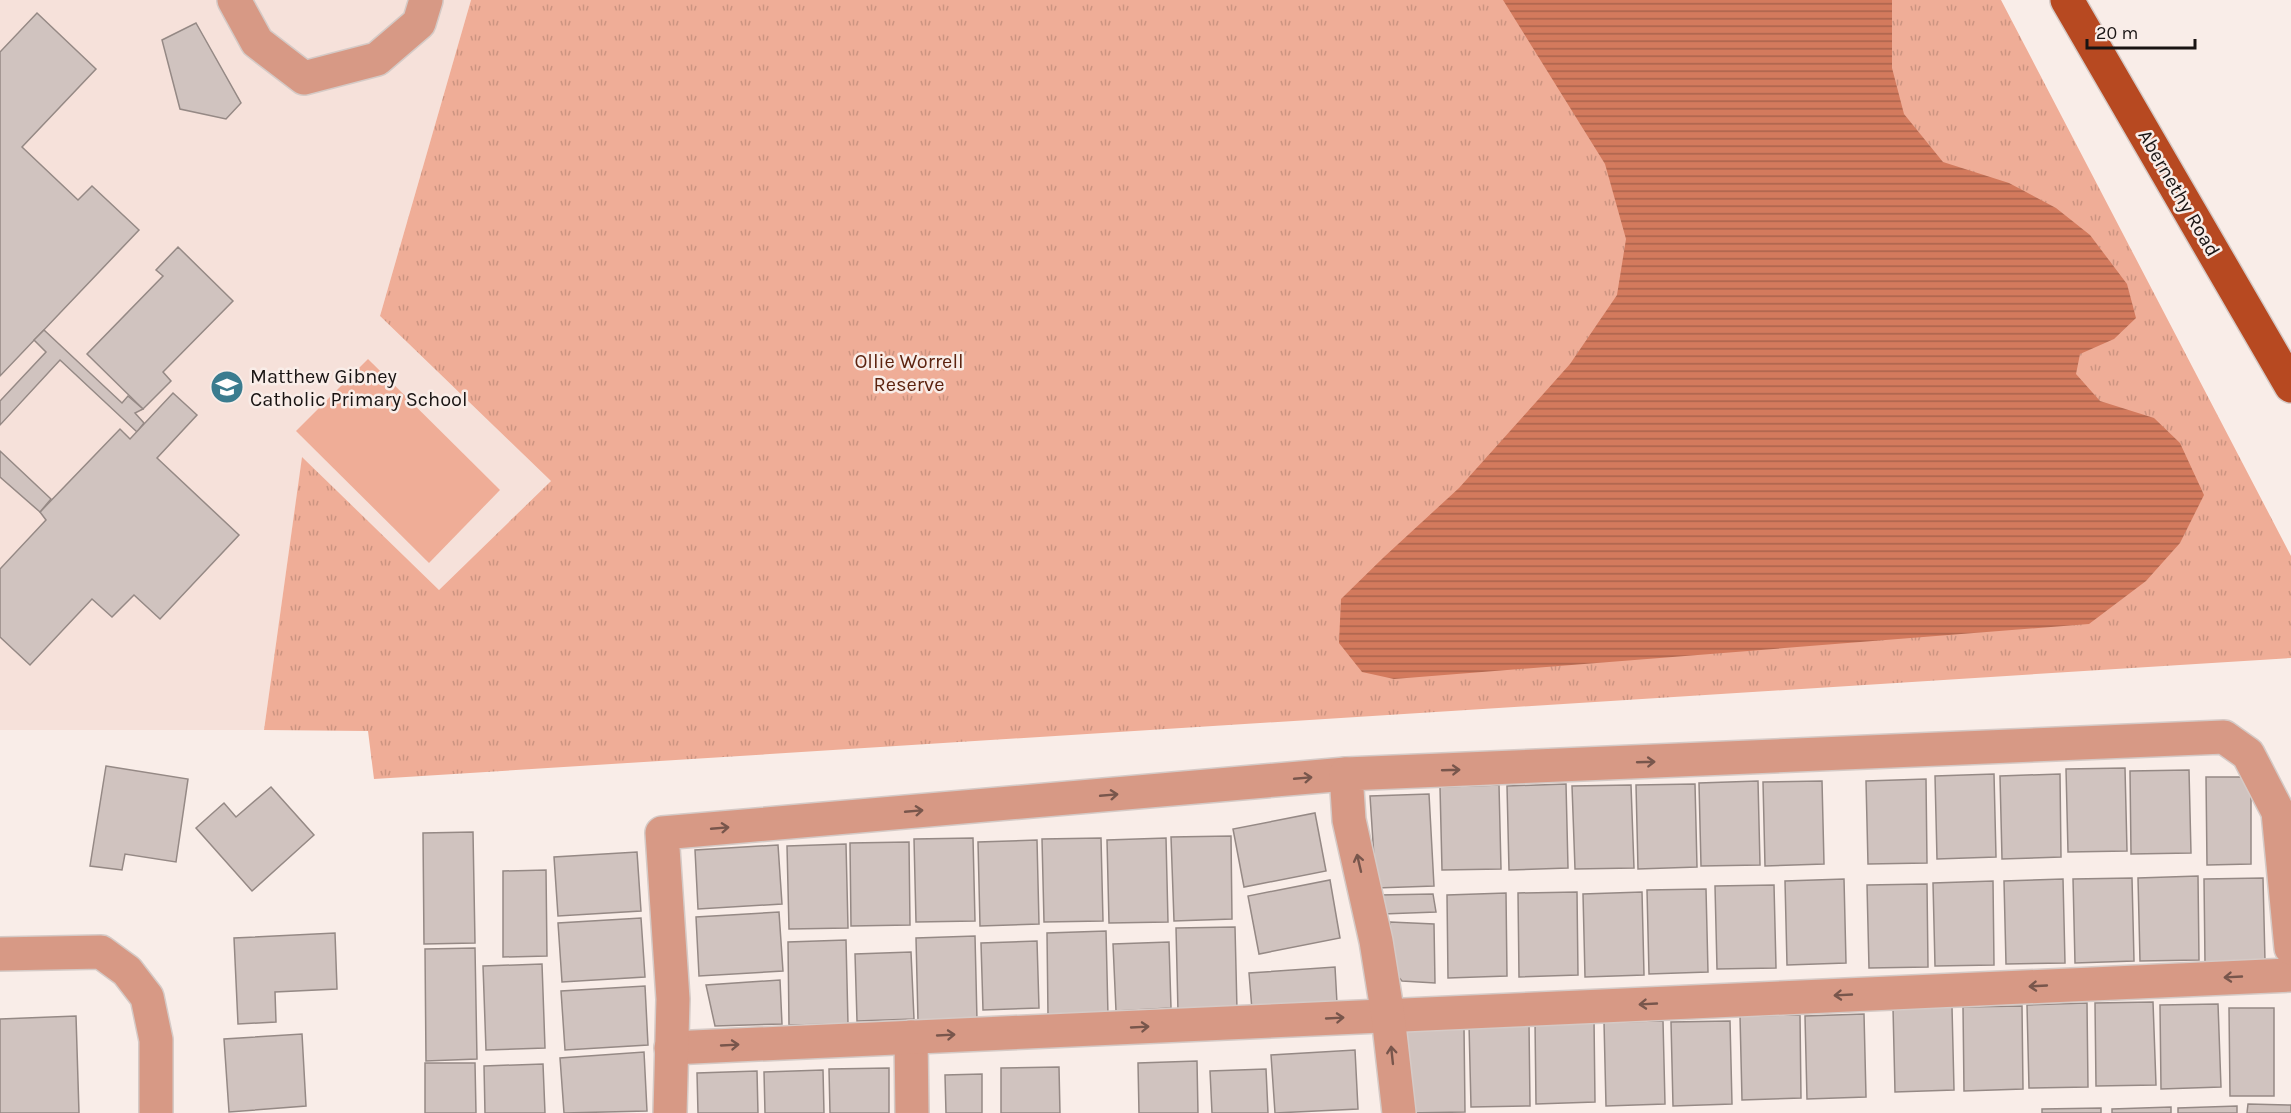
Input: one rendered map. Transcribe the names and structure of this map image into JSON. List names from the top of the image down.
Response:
{
  "streets": {
    "main road": ["Abernethy Road"]
  },
  "parks": ["Ollie Worrell Reserve"],
  "places": {
    "school or university": ["Matthew Gibney Catholic Primary School"]
  },
  "scale_bar": "20 m"
}
